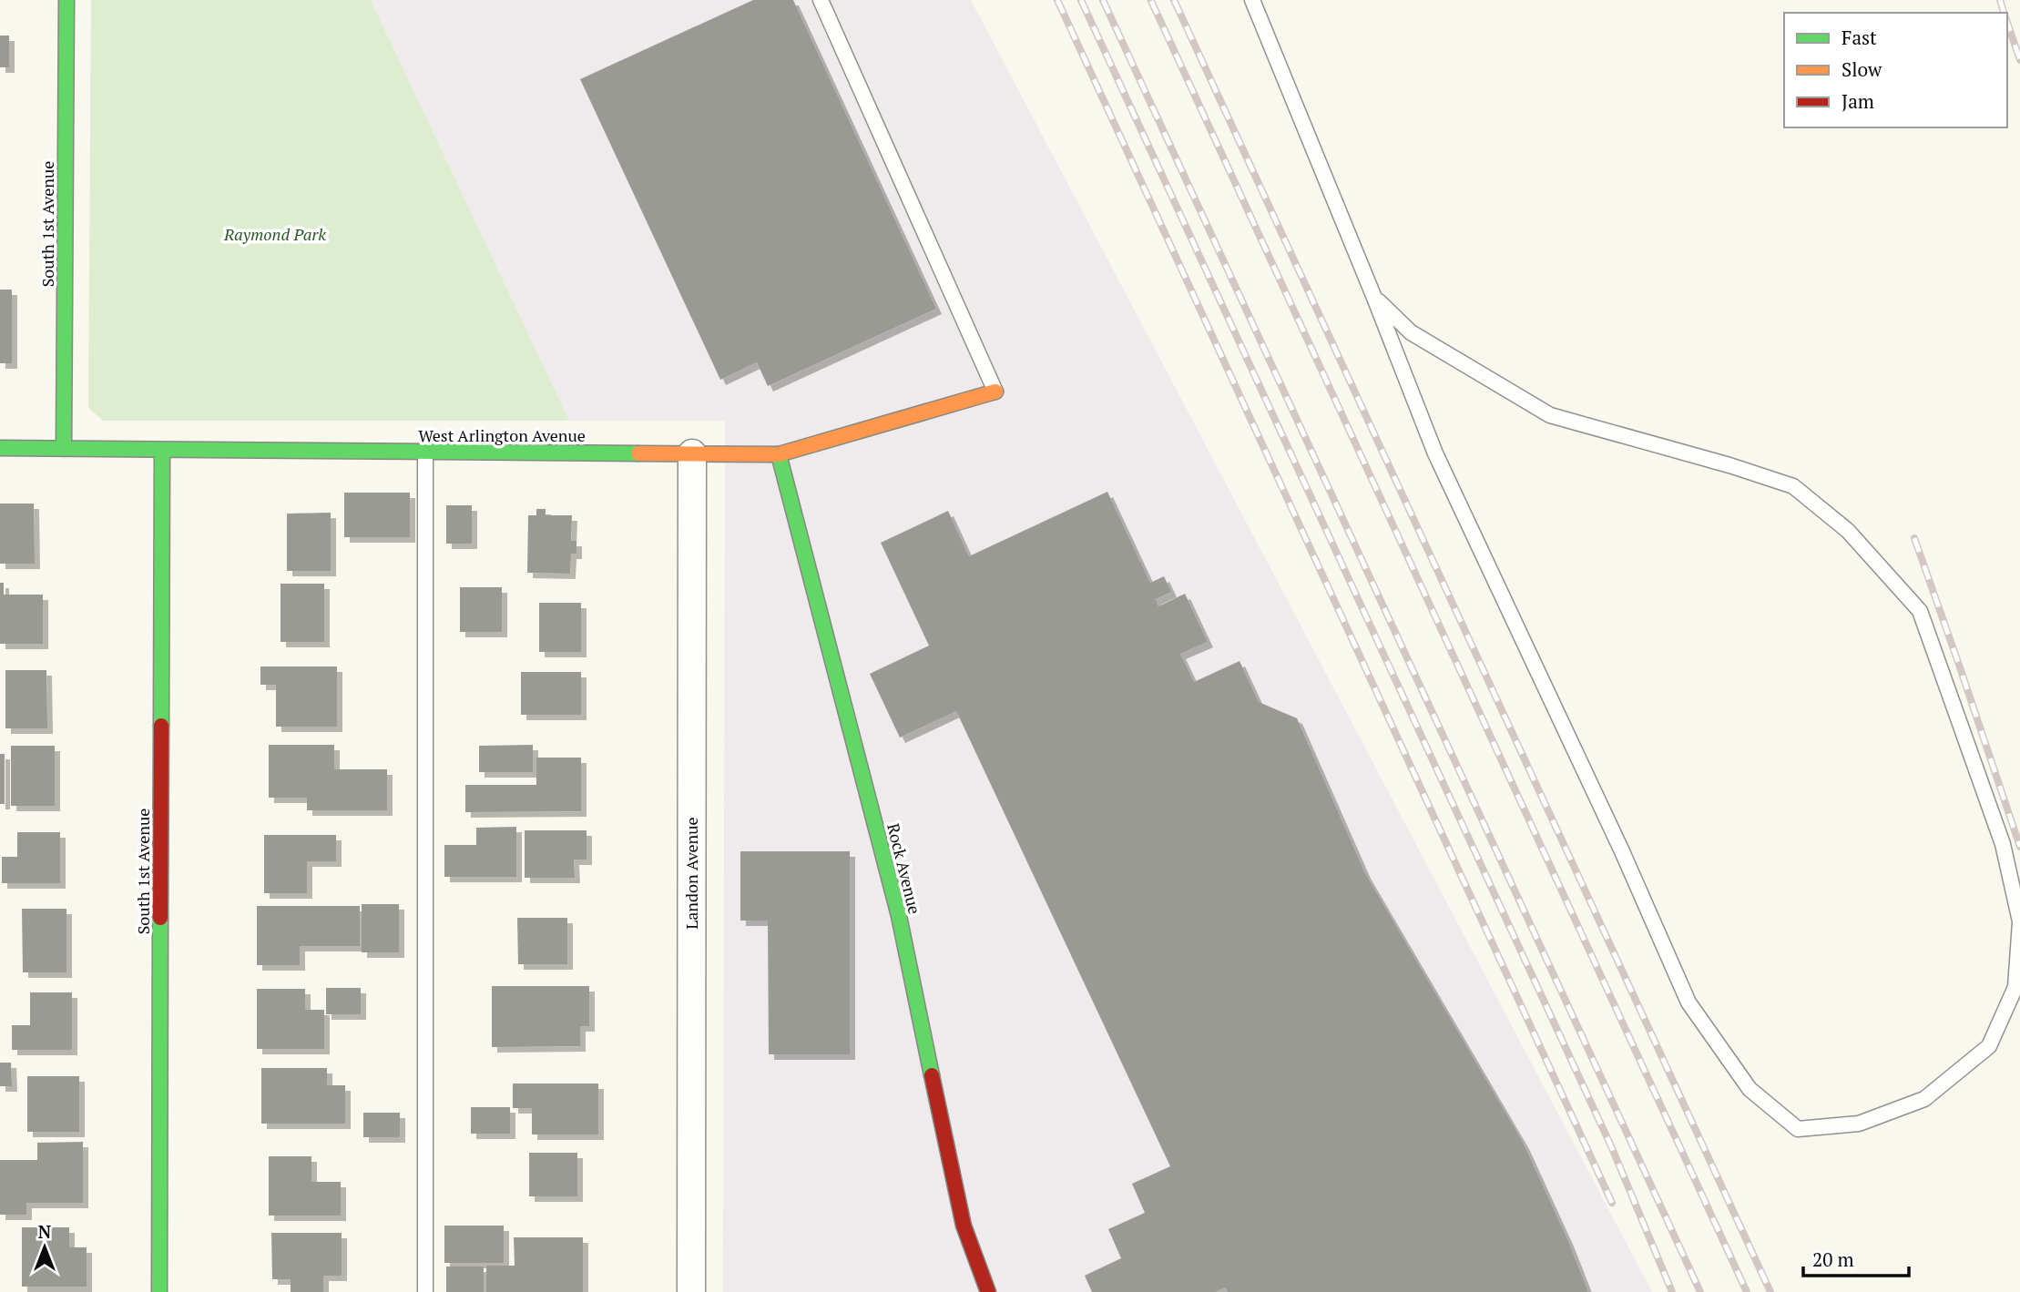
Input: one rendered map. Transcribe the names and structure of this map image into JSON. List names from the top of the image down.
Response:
{
  "streets": {
    "street": [
      "South 1st Avenue",
      "West Arlington Avenue",
      "Rock Avenue",
      "Landon Avenue"
    ]
  },
  "crossings": [
    ["South 1st Avenue", "West Arlington Avenue"],
    ["West Arlington Avenue", "Rock Avenue"],
    ["West Arlington Avenue", "Landon Avenue"]
  ],
  "parks": ["Raymond Park"],
  "legend": ["Fast", "Slow", "Jam"],
  "scale_bar": "20 m",
  "north": "top"
}
